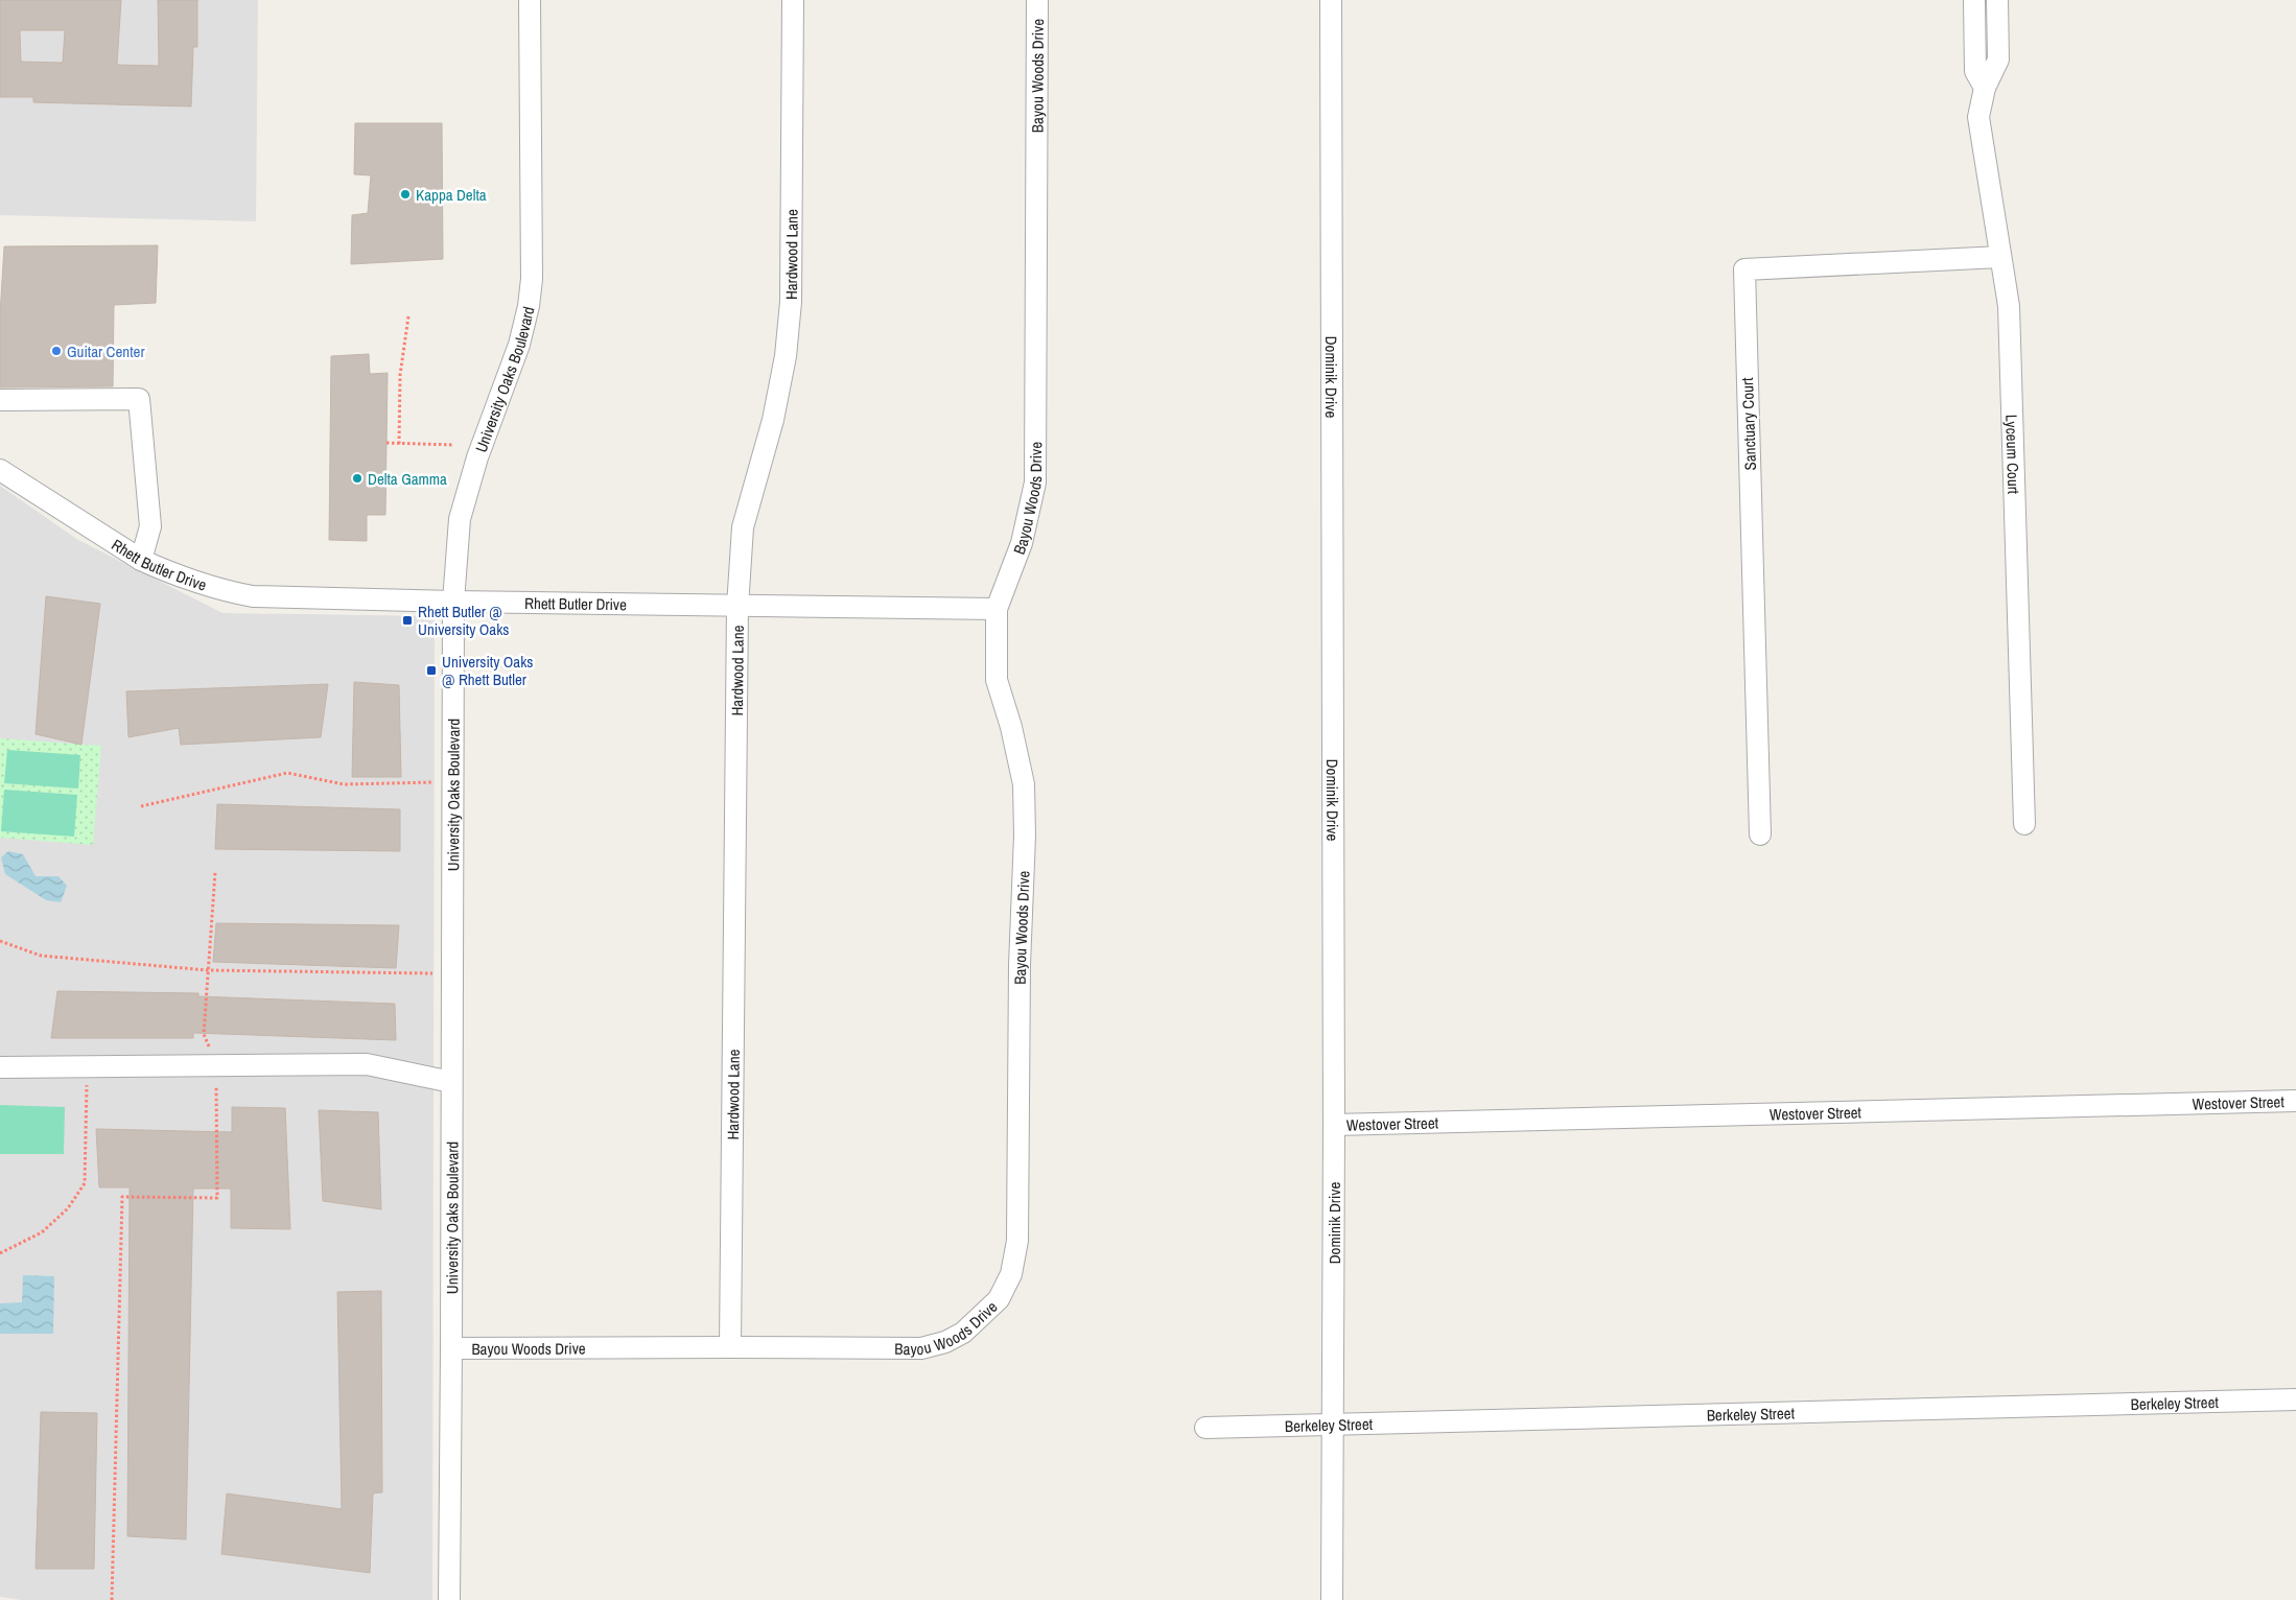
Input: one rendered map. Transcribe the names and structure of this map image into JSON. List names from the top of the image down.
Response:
{
  "streets": {
    "street": [
      "Bayou Woods Drive",
      "Hardwood Lane",
      "Dominik Drive",
      "University Oaks Boulevard",
      "Sanctuary Court",
      "Lyceum Court",
      "Rhett Butler Drive",
      "Westover Street",
      "Berkeley Street"
    ]
  },
  "crossings": [
    ["Bayou Woods Drive", "Hardwood Lane"],
    ["Bayou Woods Drive", "University Oaks Boulevard"],
    ["Bayou Woods Drive", "Rhett Butler Drive"],
    ["Hardwood Lane", "Rhett Butler Drive"],
    ["Dominik Drive", "Westover Street"],
    ["Dominik Drive", "Berkeley Street"],
    ["University Oaks Boulevard", "Rhett Butler Drive"],
    ["Sanctuary Court", "Lyceum Court"]
  ],
  "places": {
    "other": ["Kappa Delta", "Guitar Center", "Delta Gamma"],
    "transit": ["Rhett Butler @ University Oaks", "University Oaks @ Rhett Butler"]
  }
}
